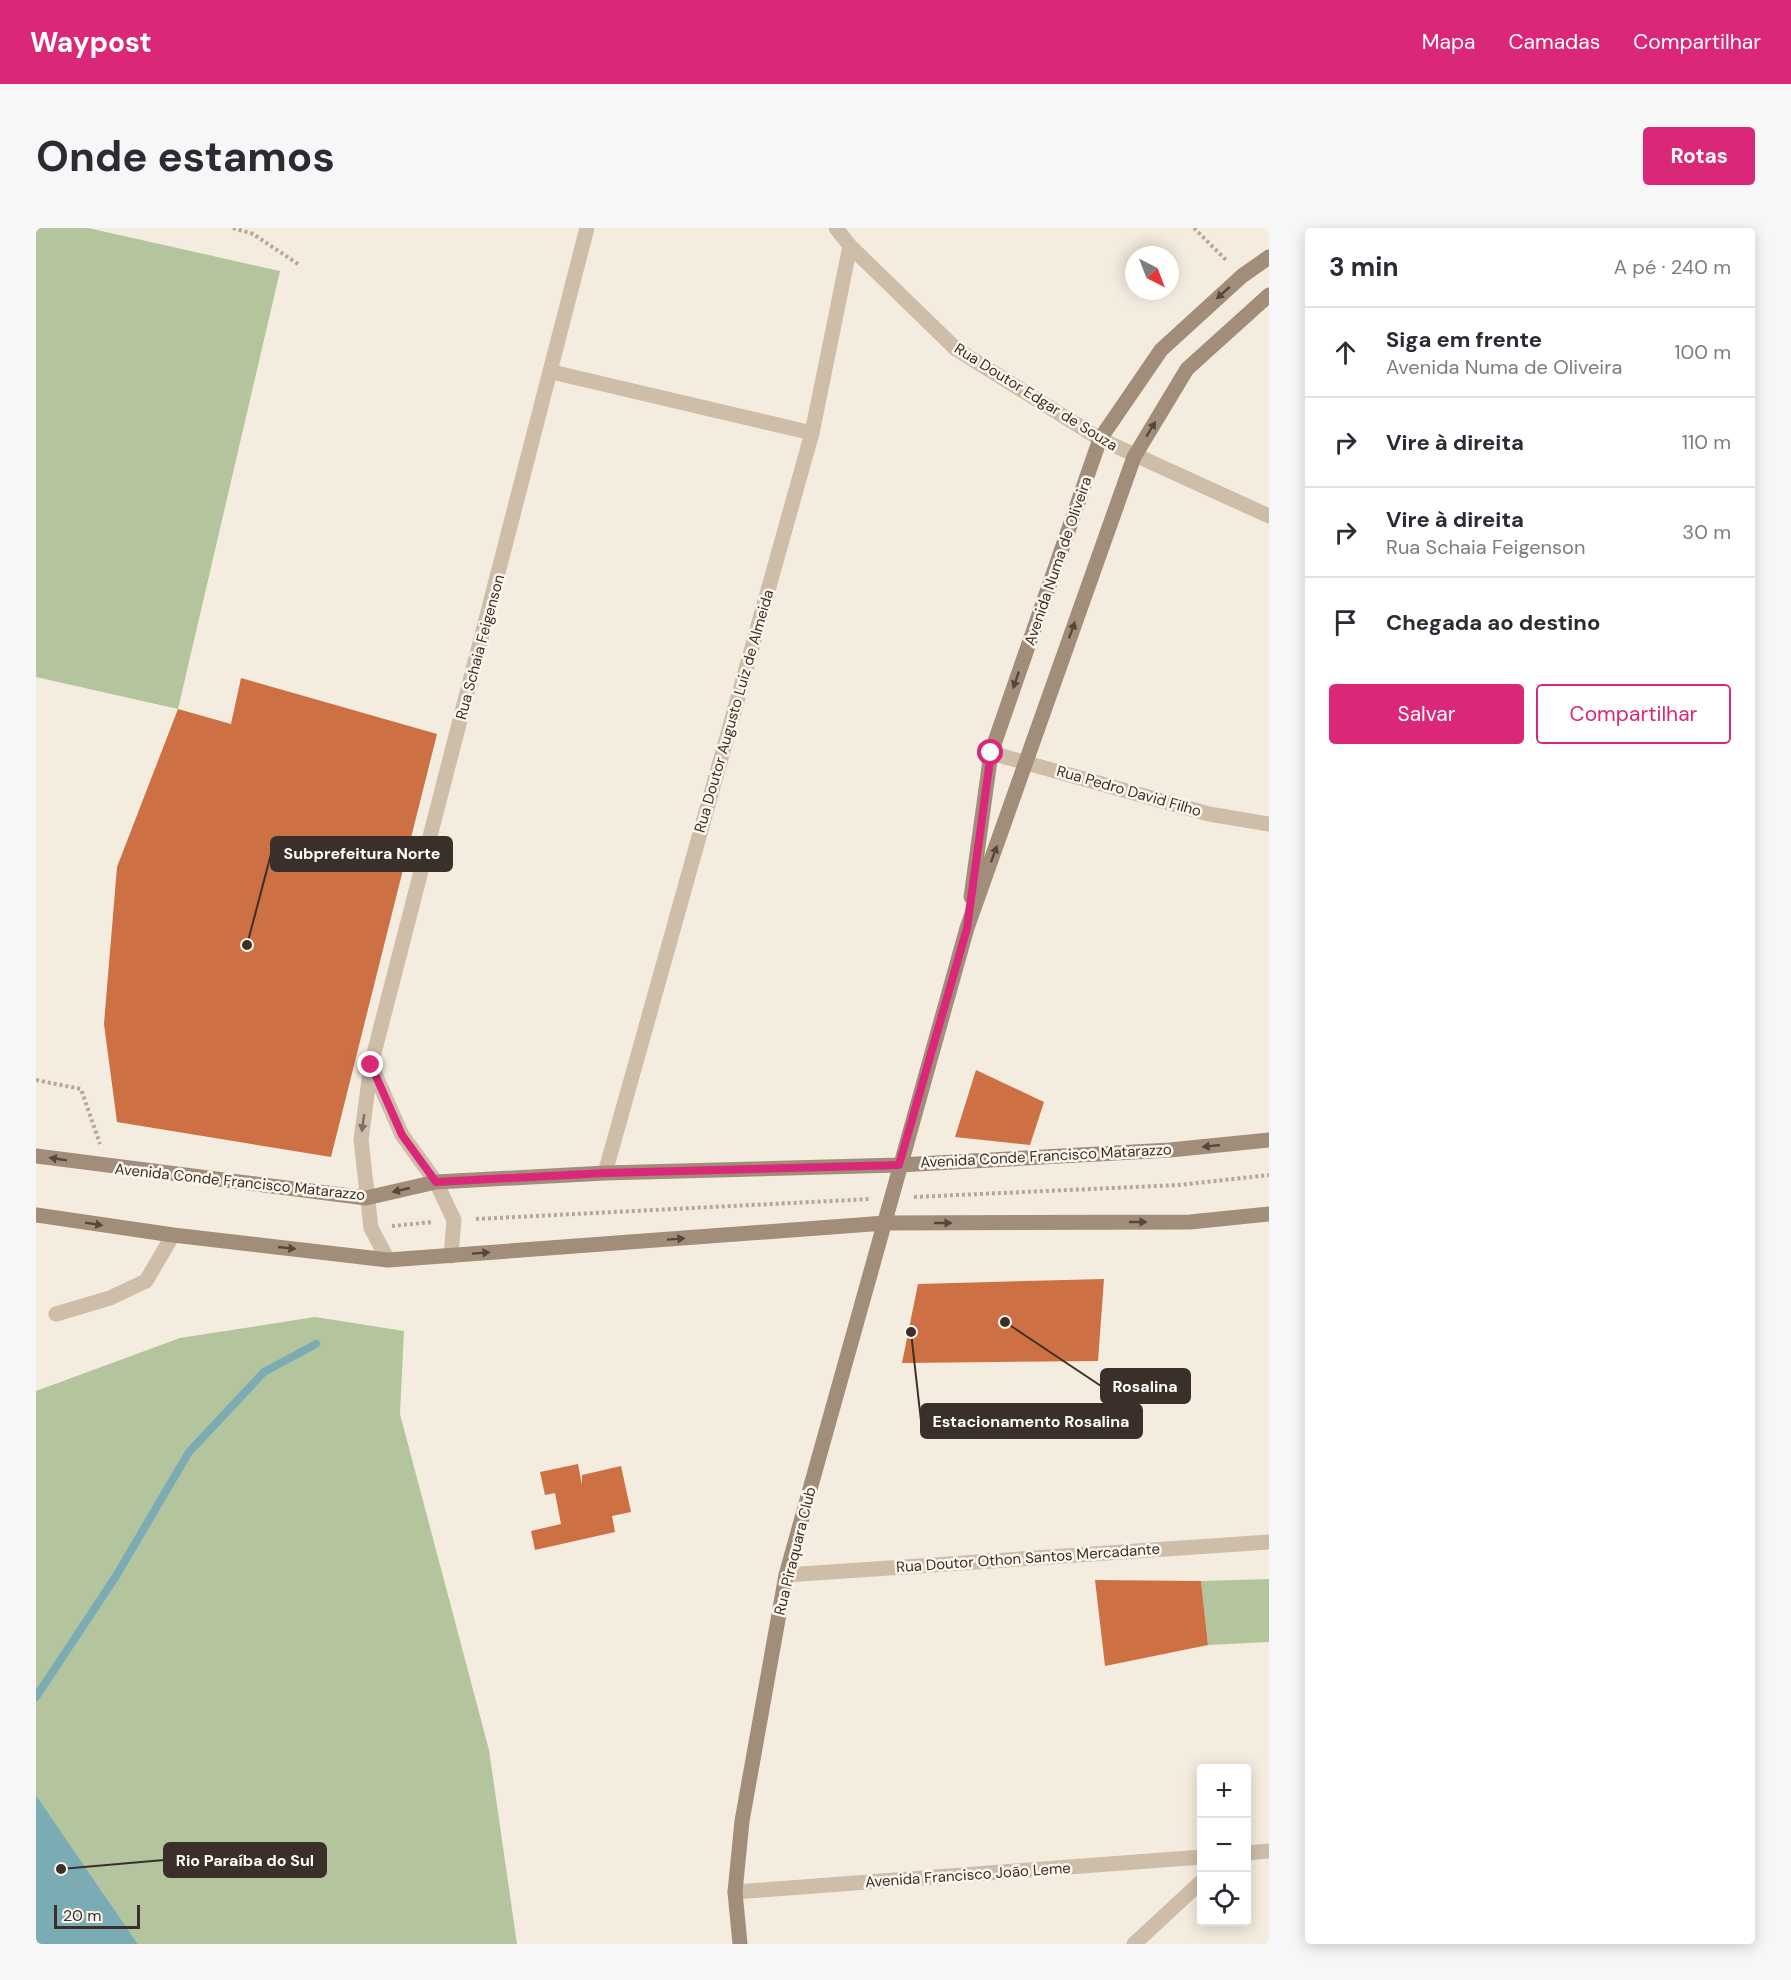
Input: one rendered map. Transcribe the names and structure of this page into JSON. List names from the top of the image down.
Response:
{
  "streets": {
    "main road": ["Avenida Numa de Oliveira", "Avenida Conde Francisco Matarazzo", "Rua Piraquara Club"],
    "street": [
      "Rua Doutor Edgar de Souza",
      "Rua Schaia Feigenson",
      "Rua Doutor Augusto Luiz de Almeida",
      "Rua Pedro David Filho",
      "Rua Doutor Othon Santos Mercadante",
      "Avenida Francisco João Leme"
    ]
  },
  "crossings": [
    ["Rua Doutor Edgar de Souza", "Avenida Numa de Oliveira"],
    ["Rua Doutor Edgar de Souza", "Rua Doutor Augusto Luiz de Almeida"],
    ["Avenida Numa de Oliveira", "Rua Pedro David Filho"],
    ["Avenida Numa de Oliveira", "Avenida Conde Francisco Matarazzo"],
    ["Avenida Numa de Oliveira", "Rua Piraquara Club"],
    ["Rua Schaia Feigenson", "Avenida Conde Francisco Matarazzo"],
    ["Rua Doutor Augusto Luiz de Almeida", "Avenida Conde Francisco Matarazzo"],
    ["Avenida Conde Francisco Matarazzo", "Rua Piraquara Club"],
    ["Rua Piraquara Club", "Rua Doutor Othon Santos Mercadante"],
    ["Rua Piraquara Club", "Avenida Francisco João Leme"]
  ],
  "places": [
    "Subprefeitura Norte",
    "Rosalina",
    "Estacionamento Rosalina",
    "Rio Paraíba do Sul"
  ],
  "scale_bar": "20 m",
  "north": "bottom right",
  "page": {
    "header": "Waypost",
    "nav": ["Mapa", "Camadas", "Compartilhar"],
    "buttons": [
      "Rotas",
      ["Salvar", "Compartilhar"]
    ],
    "title": "Onde estamos",
    "heading": ["3 min", "A pé · 240 m"],
    "list": [
      ["Siga em frente", "Avenida Numa de Oliveira", "100 m"],
      ["Vire à direita", "110 m"],
      ["Vire à direita", "Rua Schaia Feigenson", "30 m"],
      "Chegada ao destino"
    ],
    "map_buttons": ["+", "−"],
    "scale": "20 m"
  }
}
